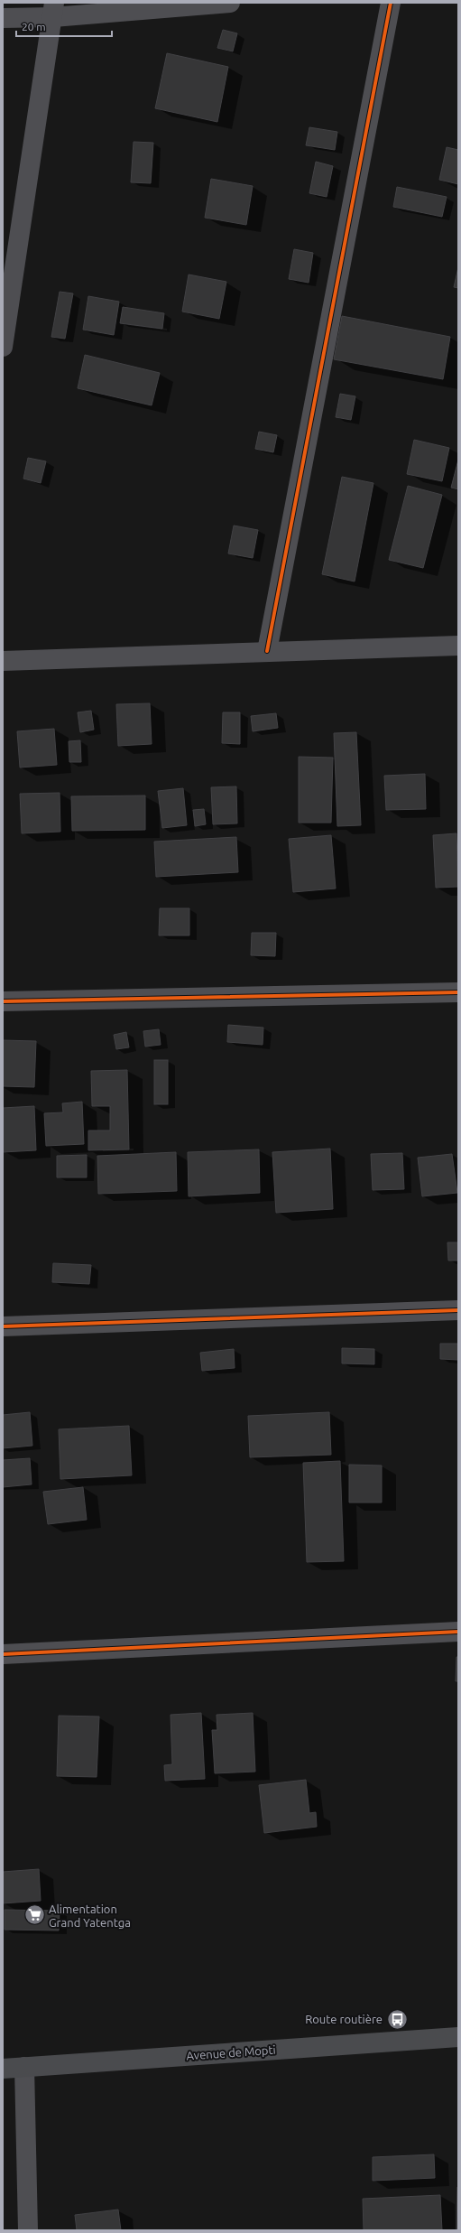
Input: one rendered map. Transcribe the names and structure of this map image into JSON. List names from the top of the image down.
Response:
{
  "streets": {
    "main road": ["Avenue de Mopti"]
  },
  "places": {
    "supermarket": ["Alimentation Grand Yatentga"],
    "bus stop": ["Route routière"]
  },
  "scale_bar": "20 m"
}
